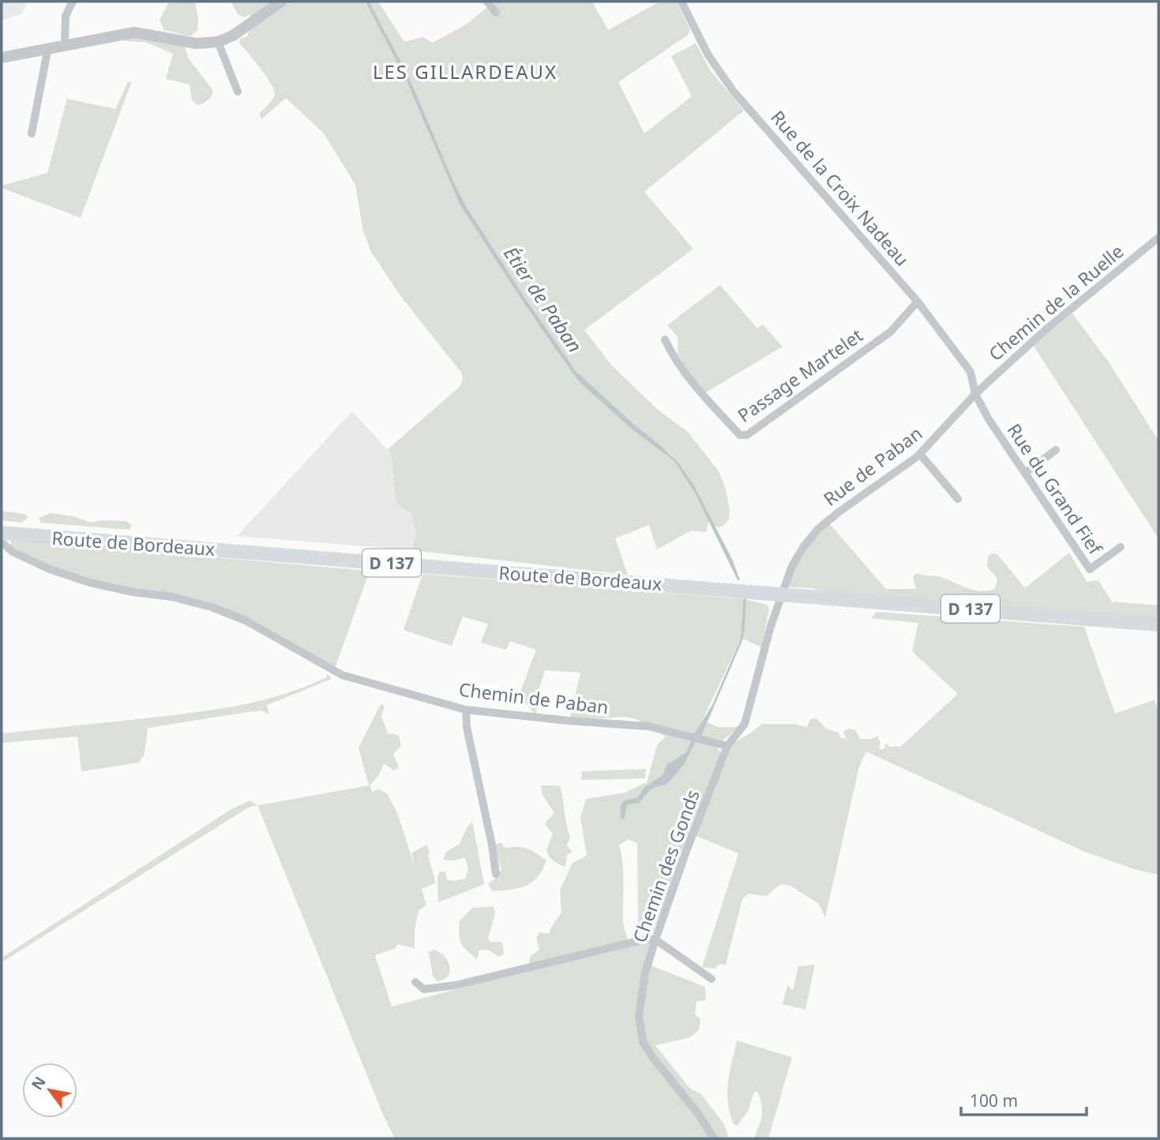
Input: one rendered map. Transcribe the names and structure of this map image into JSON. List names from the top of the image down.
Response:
{
  "streets": {
    "main road": ["Route de Bordeaux", "D 137"],
    "street": [
      "Rue de la Croix Nadeau",
      "Chemin de la Ruelle",
      "Passage Martelet",
      "Rue de Paban",
      "Rue du Grand Fief",
      "Chemin de Paban",
      "Chemin des Gonds"
    ]
  },
  "crossings": [
    ["Rue de la Croix Nadeau", "Chemin de la Ruelle"],
    ["Rue de la Croix Nadeau", "Passage Martelet"],
    ["Rue de la Croix Nadeau", "Rue de Paban"],
    ["Rue de la Croix Nadeau", "Rue du Grand Fief"],
    ["Chemin de la Ruelle", "Rue de Paban"],
    ["Chemin de la Ruelle", "Rue du Grand Fief"],
    ["Rue de Paban", "Rue du Grand Fief"],
    ["Rue de Paban", "Route de Bordeaux"],
    ["Rue de Paban", "Chemin des Gonds"],
    ["Route de Bordeaux", "Chemin des Gonds"],
    ["Chemin de Paban", "Chemin des Gonds"]
  ],
  "districts": ["LES GILLARDEAUX"],
  "water": ["Étier de Paban"],
  "scale_bar": "100 m",
  "north": "top left"
}
